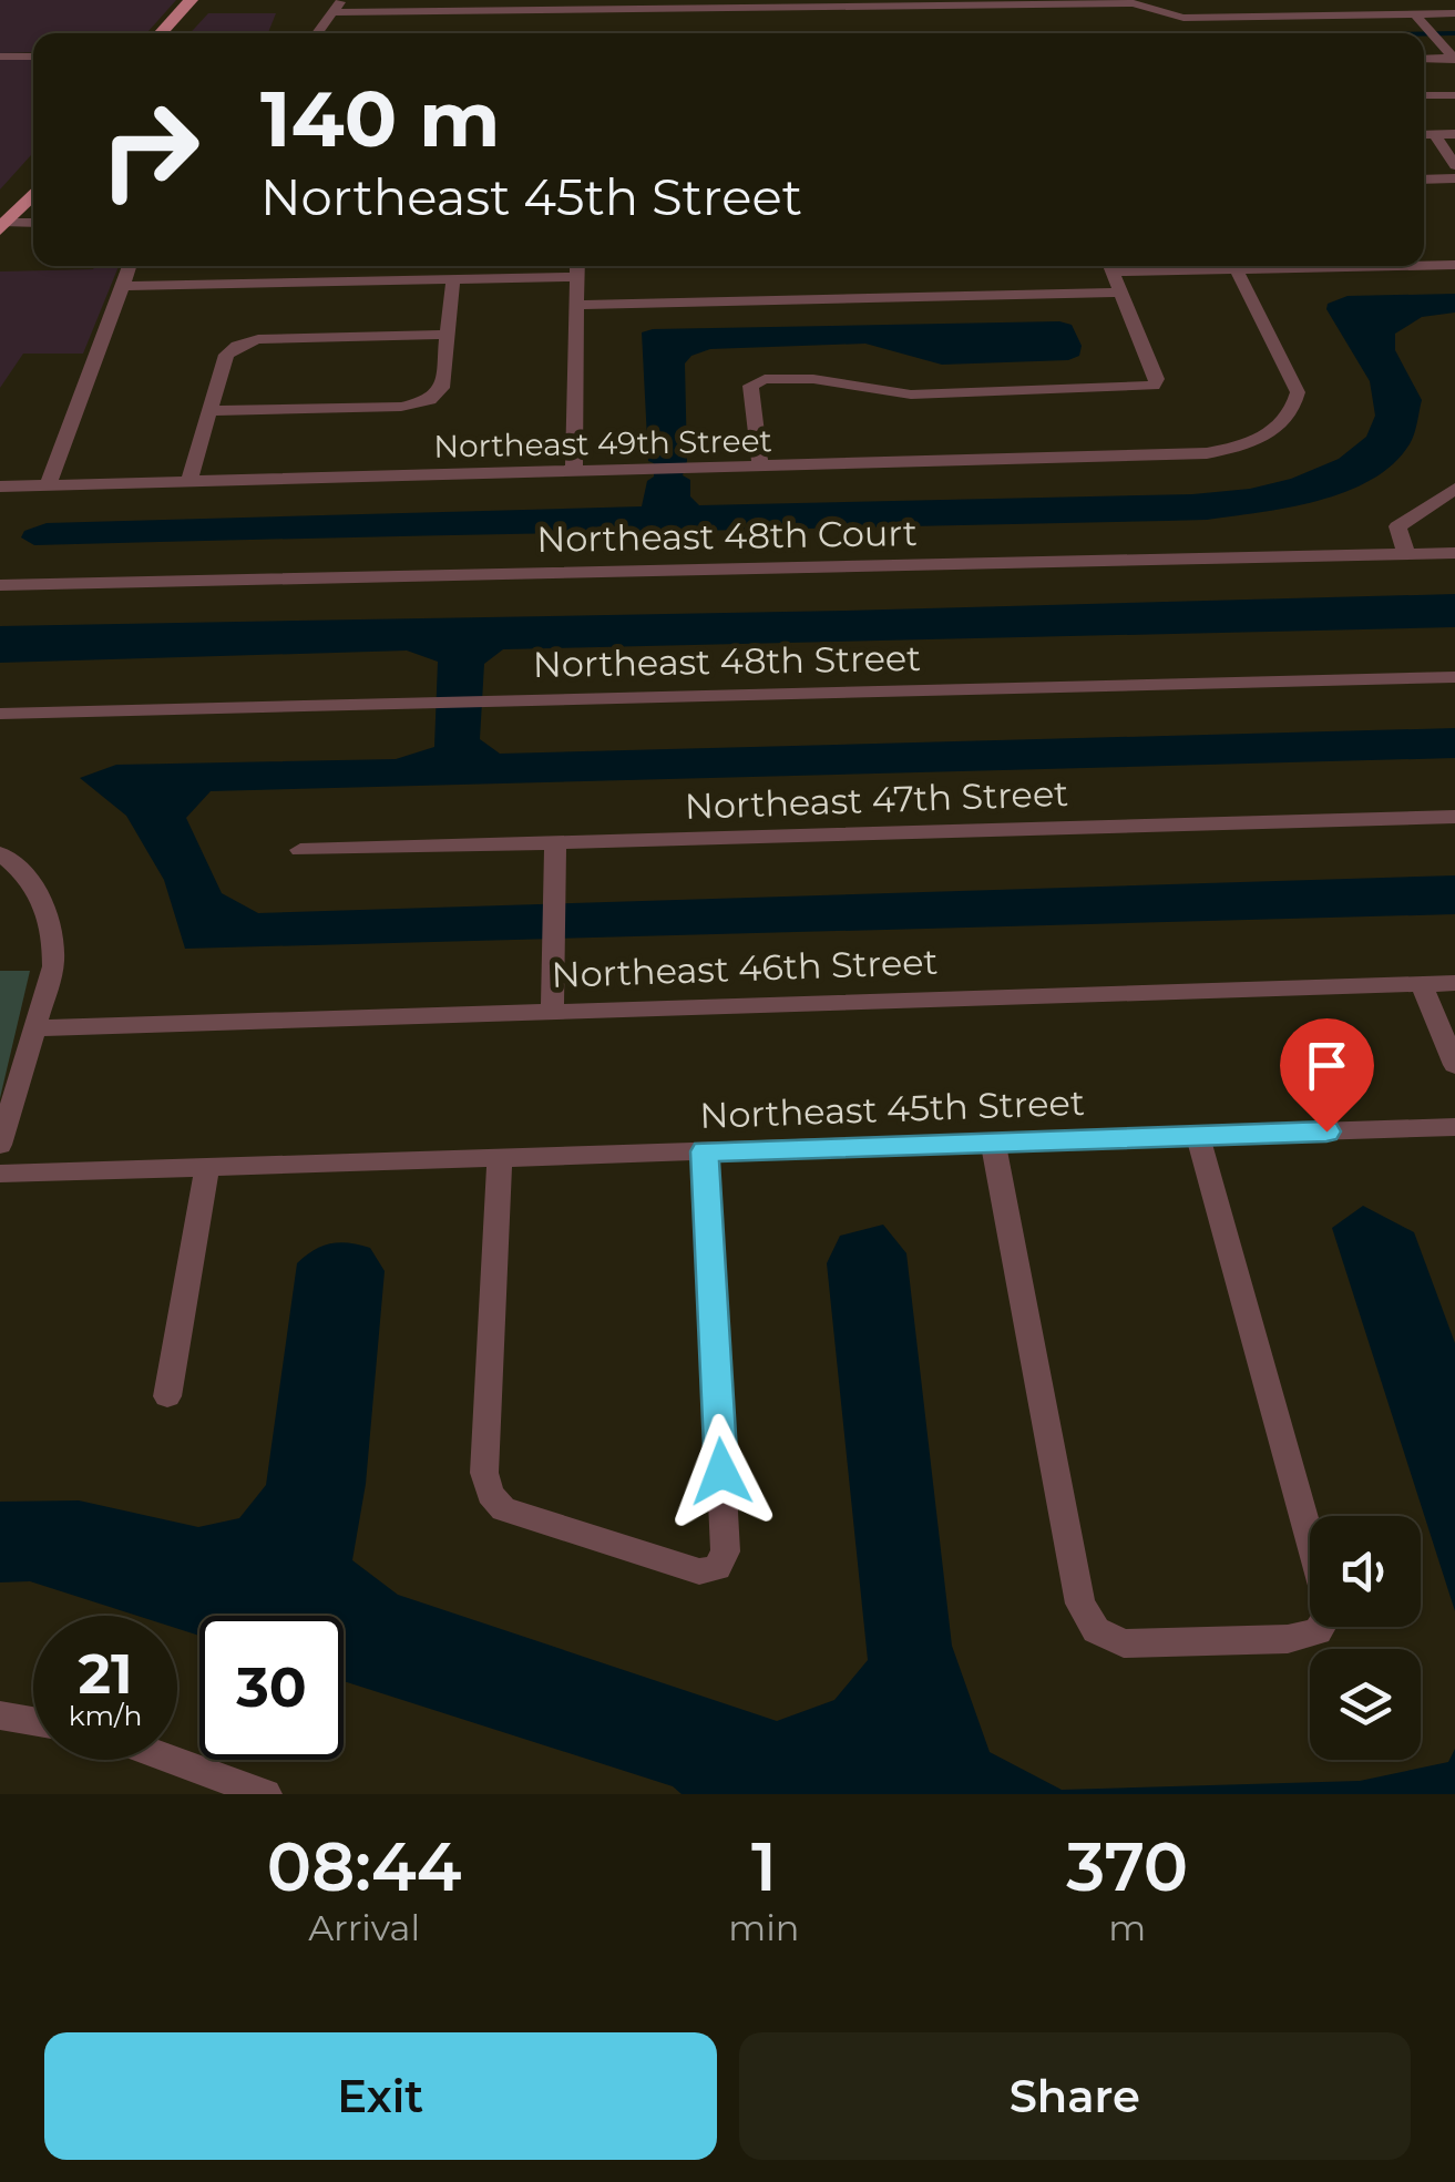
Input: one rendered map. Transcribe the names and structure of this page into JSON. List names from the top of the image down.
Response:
{
  "streets": {
    "street": [
      "Northeast 49th Street",
      "Northeast 48th Court",
      "Northeast 48th Street",
      "Northeast 47th Street",
      "Northeast 46th Street",
      "Northeast 45th Street"
    ]
  },
  "page": {
    "turn": ["140 m", "Northeast 45th Street"],
    "speed": "21 km/h",
    "limit": "30",
    "eta": [
      "08:44",
      "Arrival",
      "1",
      "min",
      "370",
      "m"
    ],
    "buttons": ["Exit", "Share"]
  }
}
